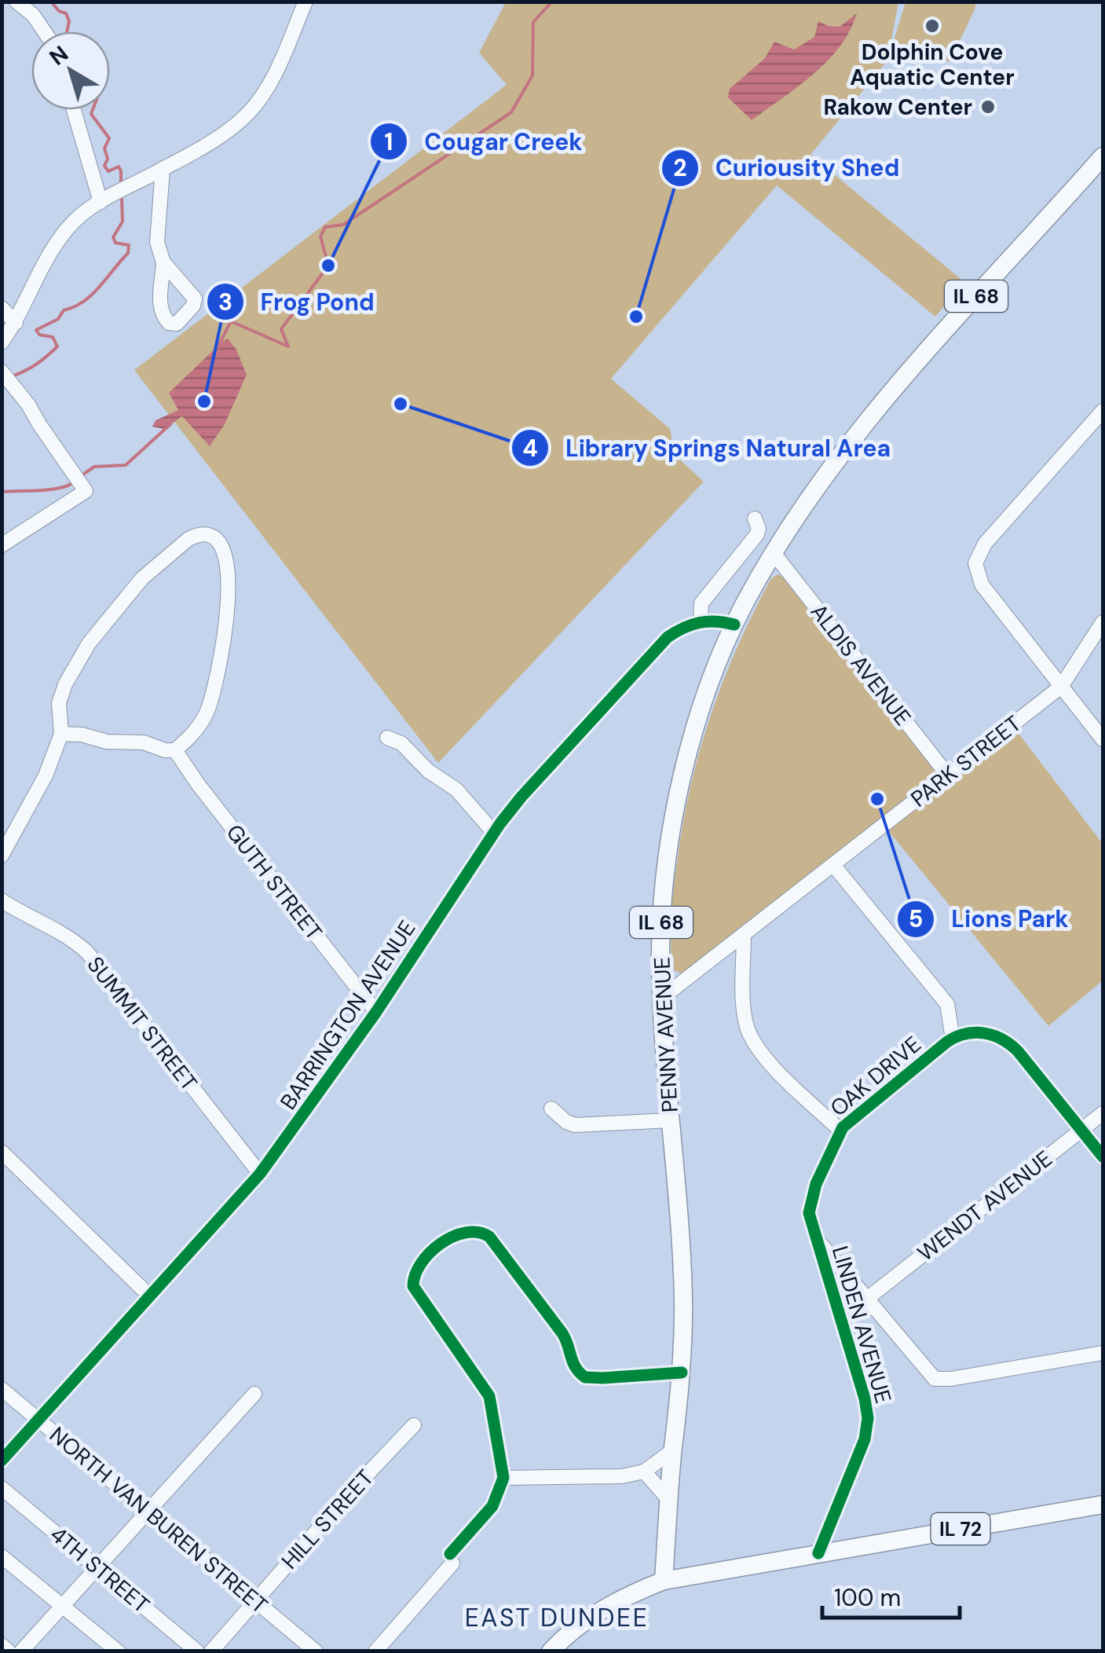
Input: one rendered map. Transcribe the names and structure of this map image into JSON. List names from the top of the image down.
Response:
{
  "streets": {
    "main road": ["IL 68", "PENNY AVENUE", "IL 72"],
    "street": [
      "ALDIS AVENUE",
      "PARK STREET",
      "GUTH STREET",
      "BARRINGTON AVENUE",
      "SUMMIT STREET",
      "OAK DRIVE",
      "WENDT AVENUE",
      "LINDEN AVENUE",
      "HILL STREET",
      "NORTH VAN BUREN STREET",
      "4TH STREET"
    ]
  },
  "crossings": [
    ["ALDIS AVENUE", "PARK STREET"],
    ["ALDIS AVENUE", "PENNY AVENUE"],
    ["PARK STREET", "PENNY AVENUE"],
    ["GUTH STREET", "BARRINGTON AVENUE"],
    ["BARRINGTON AVENUE", "SUMMIT STREET"],
    ["BARRINGTON AVENUE", "NORTH VAN BUREN STREET"],
    ["PENNY AVENUE", "IL 72"],
    ["OAK DRIVE", "LINDEN AVENUE"],
    ["LINDEN AVENUE", "IL 72"],
    ["HILL STREET", "NORTH VAN BUREN STREET"]
  ],
  "districts": ["EAST DUNDEE"],
  "places": [
    "Dolphin Cove Aquatic Center",
    "Rakow Center",
    "Cougar Creek",
    "Curiousity Shed",
    "Frog Pond",
    "Library Springs Natural Area",
    "Lions Park"
  ],
  "scale_bar": "100 m",
  "north": "top left"
}
